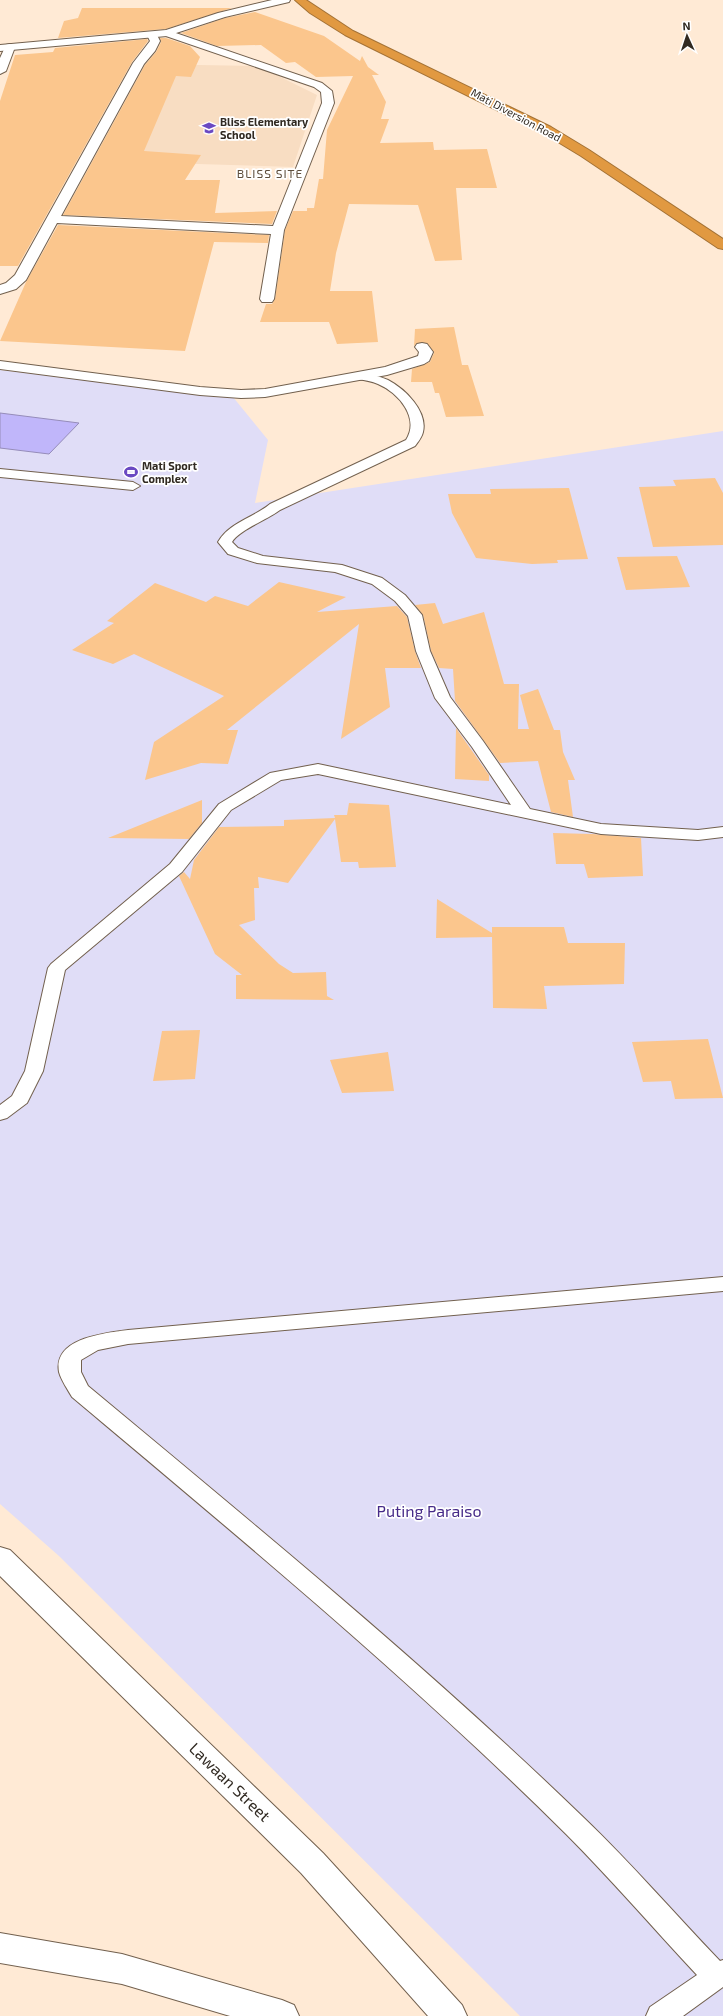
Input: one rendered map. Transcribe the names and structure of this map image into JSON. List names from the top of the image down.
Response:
{
  "streets": {
    "highway": ["Mati Diversion Road"],
    "street": ["Lawaan Street"]
  },
  "districts": ["BLISS SITE"],
  "parks": ["Puting Paraiso"],
  "places": {
    "school or university": ["Bliss Elementary School"],
    "sports": ["Mati Sport Complex"]
  },
  "north": "top"
}
